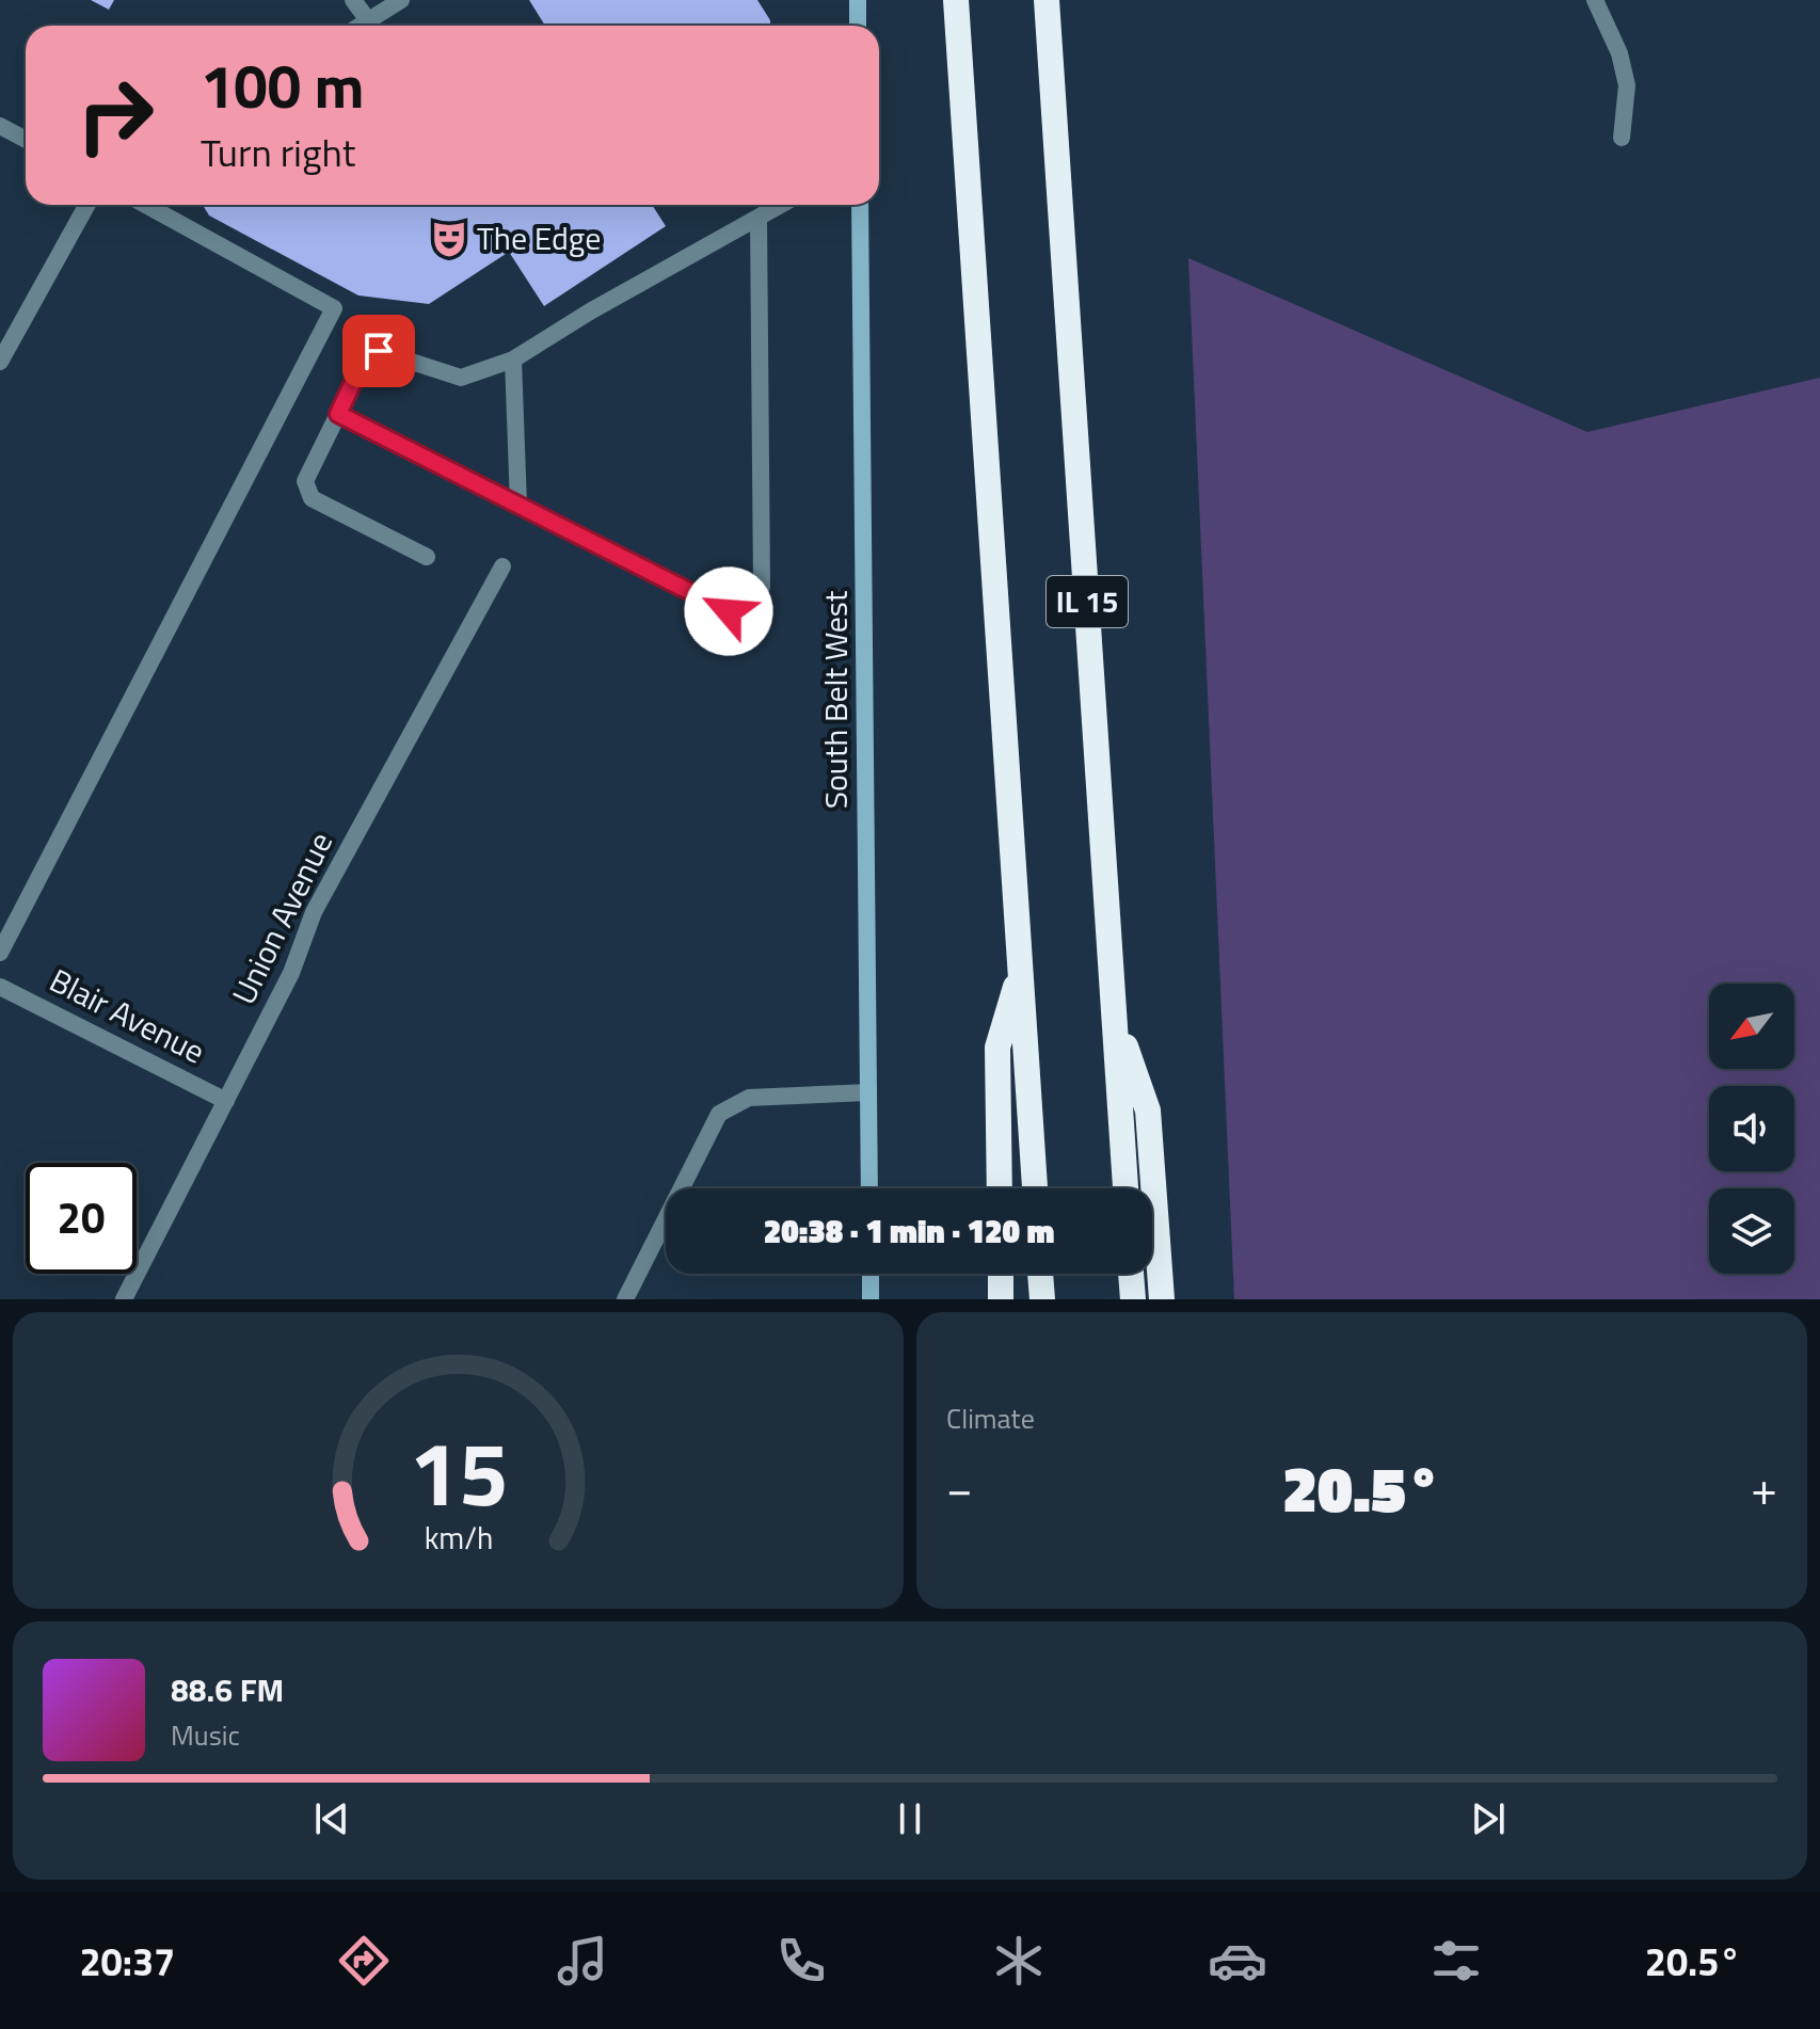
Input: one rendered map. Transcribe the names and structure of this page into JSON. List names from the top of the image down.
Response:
{
  "streets": {
    "highway": ["IL 15"],
    "main road": ["South Belt West"],
    "street": ["Union Avenue", "Blair Avenue"]
  },
  "crossings": [
    ["Union Avenue", "Blair Avenue"]
  ],
  "places": {
    "theatre": ["The Edge"]
  },
  "north": "bottom left",
  "page": {
    "turn": ["100 m", "Turn right"],
    "limit": "20",
    "trip": "20:38 · 1 min · 120 m",
    "tile": "Climate",
    "heat": ["−", "20.5°", "+"],
    "song": ["88.6 FM", "Music"],
    "tabs": ["20:37", "20.5°"],
    "gauge": ["15", "km/h"]
  }
}
